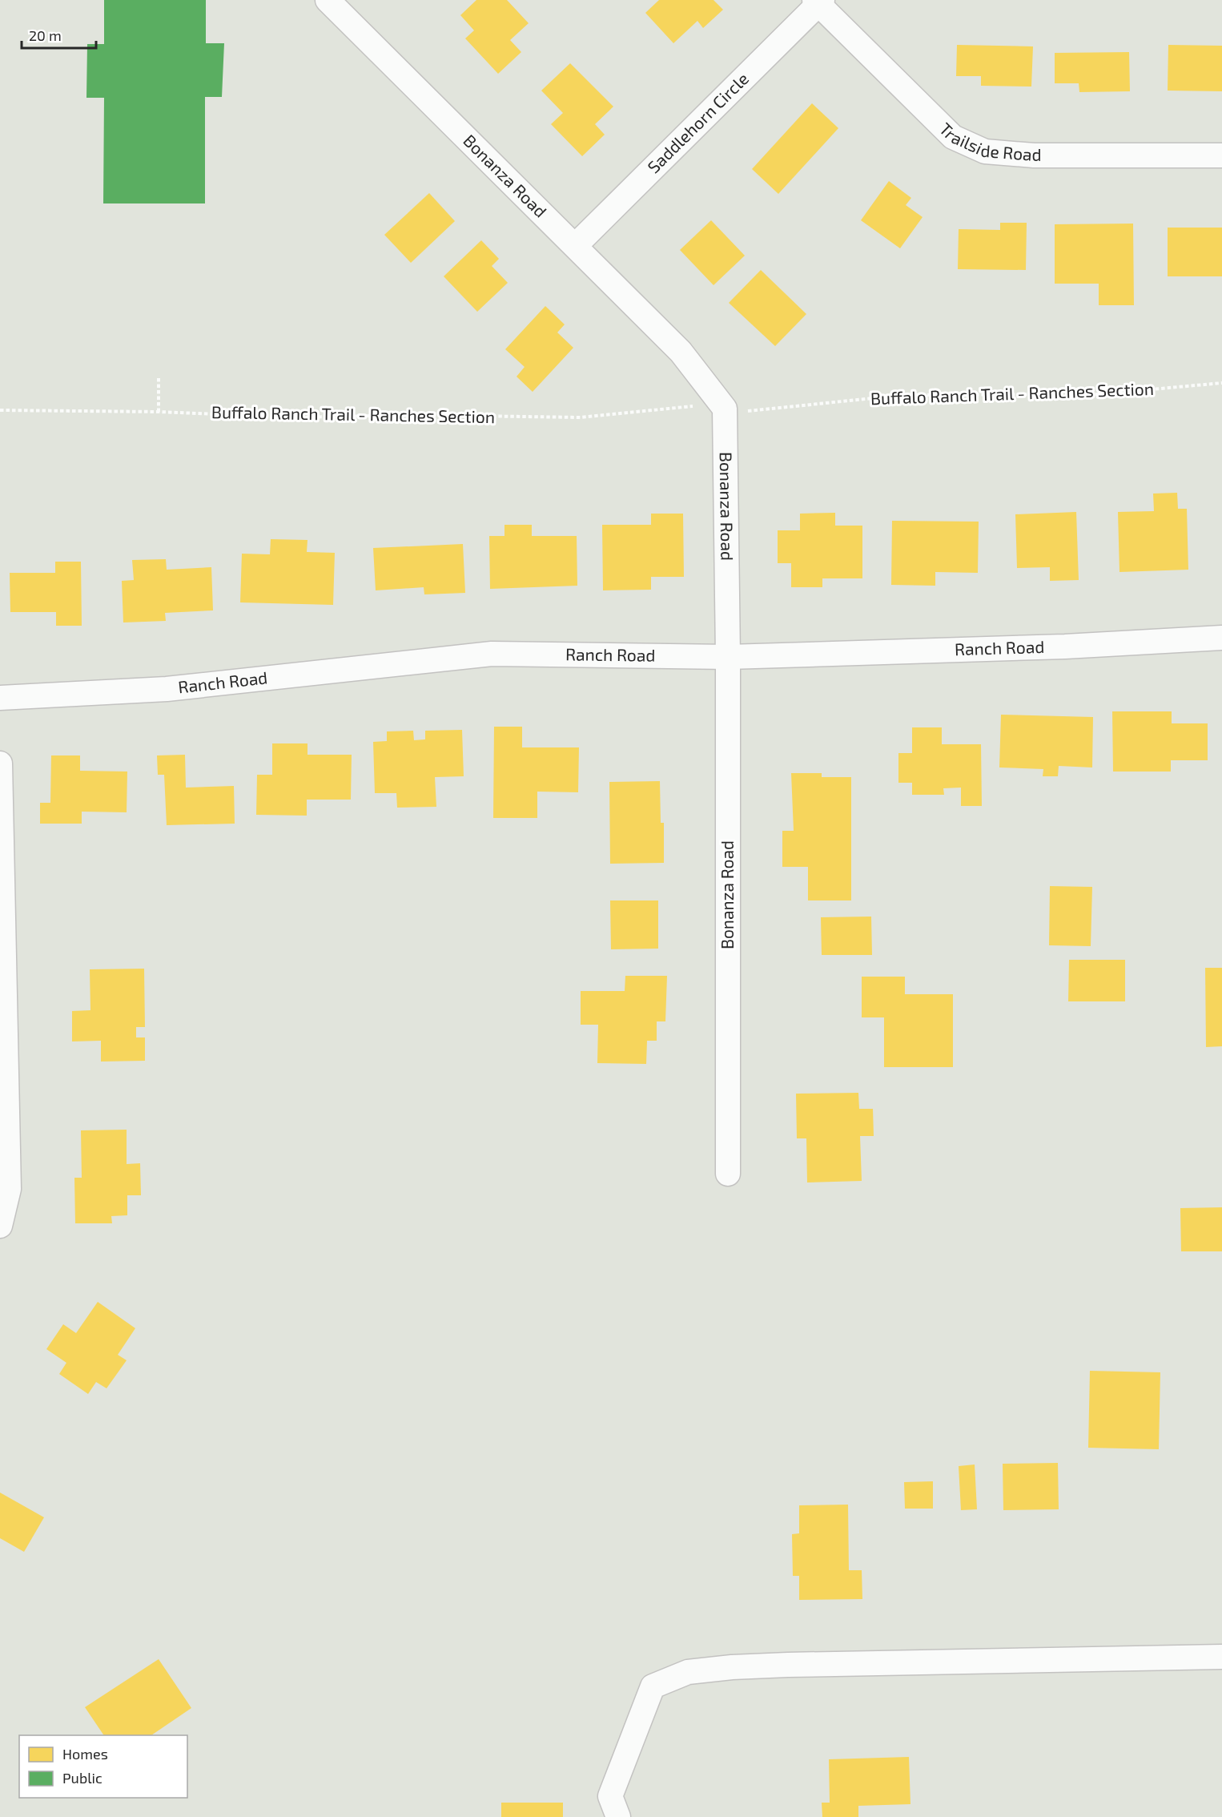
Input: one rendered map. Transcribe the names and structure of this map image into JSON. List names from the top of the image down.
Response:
{
  "streets": {
    "street": [
      "Saddlehorn Circle",
      "Trailside Road",
      "Bonanza Road",
      "Ranch Road"
    ],
    "path": ["Buffalo Ranch Trail - Ranches Section"]
  },
  "crossings": [
    ["Saddlehorn Circle", "Trailside Road"],
    ["Saddlehorn Circle", "Bonanza Road"],
    ["Bonanza Road", "Ranch Road"]
  ],
  "legend": ["Homes", "Public"],
  "scale_bar": "20 m"
}
